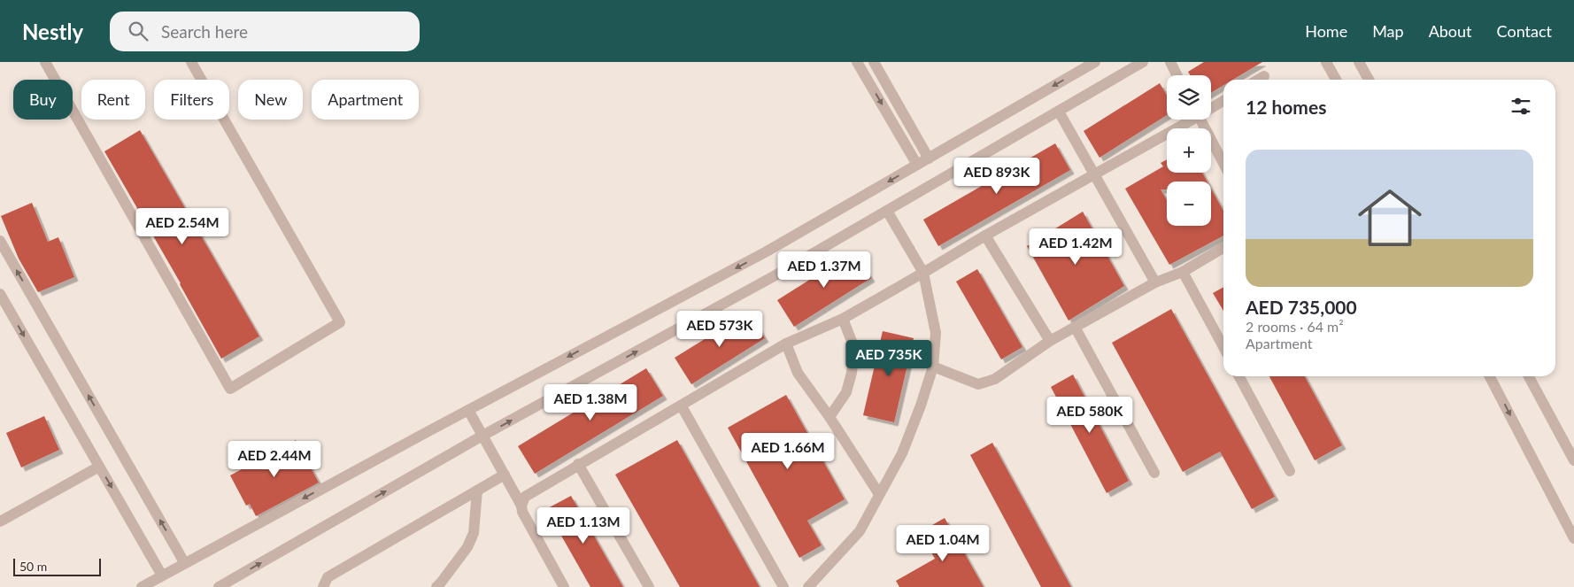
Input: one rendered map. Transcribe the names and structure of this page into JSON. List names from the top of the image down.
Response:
{
  "scale_bar": "50 m",
  "page": {
    "header": "Nestly",
    "search": "Search here",
    "nav": [
      "Home",
      "Map",
      "About",
      "Contact"
    ],
    "map_buttons": ["+", "−"],
    "chip": [
      "Buy",
      "Rent",
      "Filters",
      "New",
      "Apartment"
    ],
    "heading": "12 homes",
    "list": [
      {
        "name": "AED 735,000",
        "note": "2 rooms · 64 m² · Apartment"
      }
    ],
    "price": [
      "AED 893K",
      "AED 2.54M",
      "AED 1.42M",
      "AED 1.37M",
      "AED 573K",
      "AED 735K",
      "AED 1.38M",
      "AED 580K",
      "AED 1.66M",
      "AED 2.44M",
      "AED 1.13M",
      "AED 1.04M"
    ],
    "scale": "50 m"
  }
}
